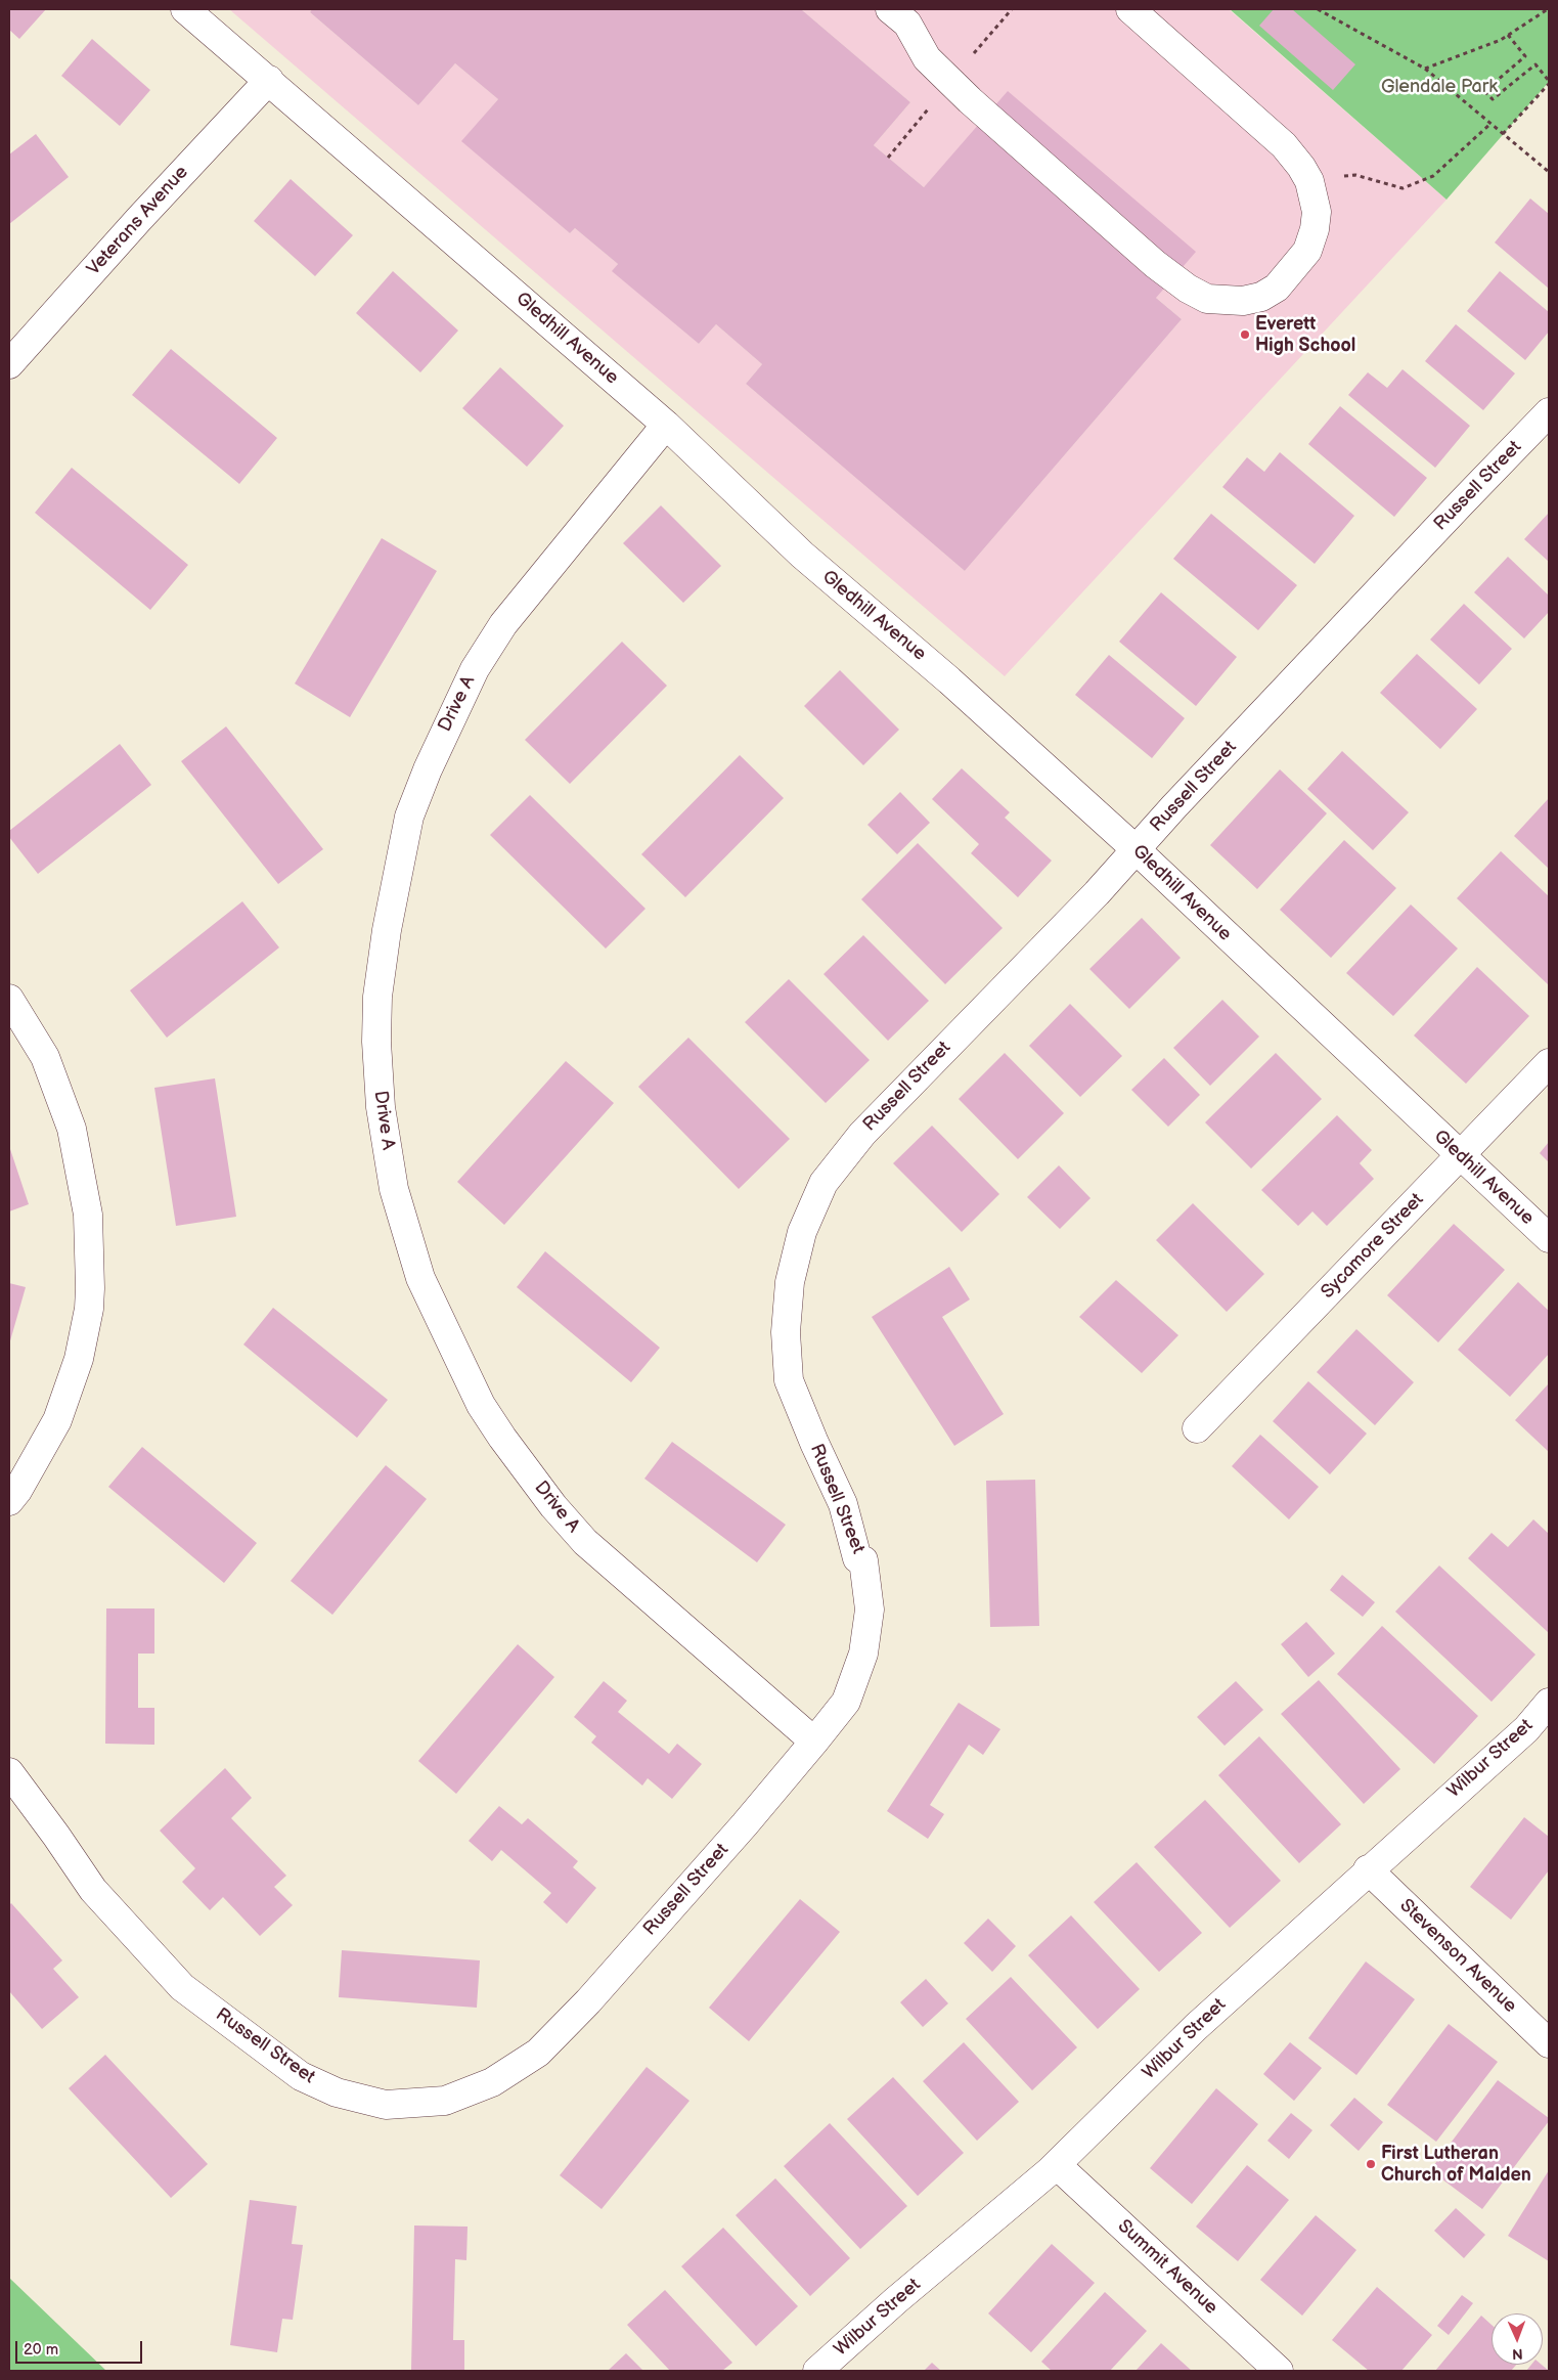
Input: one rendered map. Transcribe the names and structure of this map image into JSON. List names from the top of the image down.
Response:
{
  "streets": {
    "street": [
      "Veterans Avenue",
      "Gledhill Avenue",
      "Russell Street",
      "Drive A",
      "Sycamore Street",
      "Wilbur Street",
      "Stevenson Avenue",
      "Summit Avenue"
    ]
  },
  "crossings": [
    ["Veterans Avenue", "Gledhill Avenue"],
    ["Gledhill Avenue", "Russell Street"],
    ["Gledhill Avenue", "Drive A"],
    ["Gledhill Avenue", "Sycamore Street"],
    ["Russell Street", "Drive A"],
    ["Wilbur Street", "Stevenson Avenue"],
    ["Wilbur Street", "Summit Avenue"]
  ],
  "parks": ["Glendale Park"],
  "places": ["Everett High School", "First Lutheran Church of Malden"],
  "scale_bar": "20 m",
  "north": "bottom"
}
